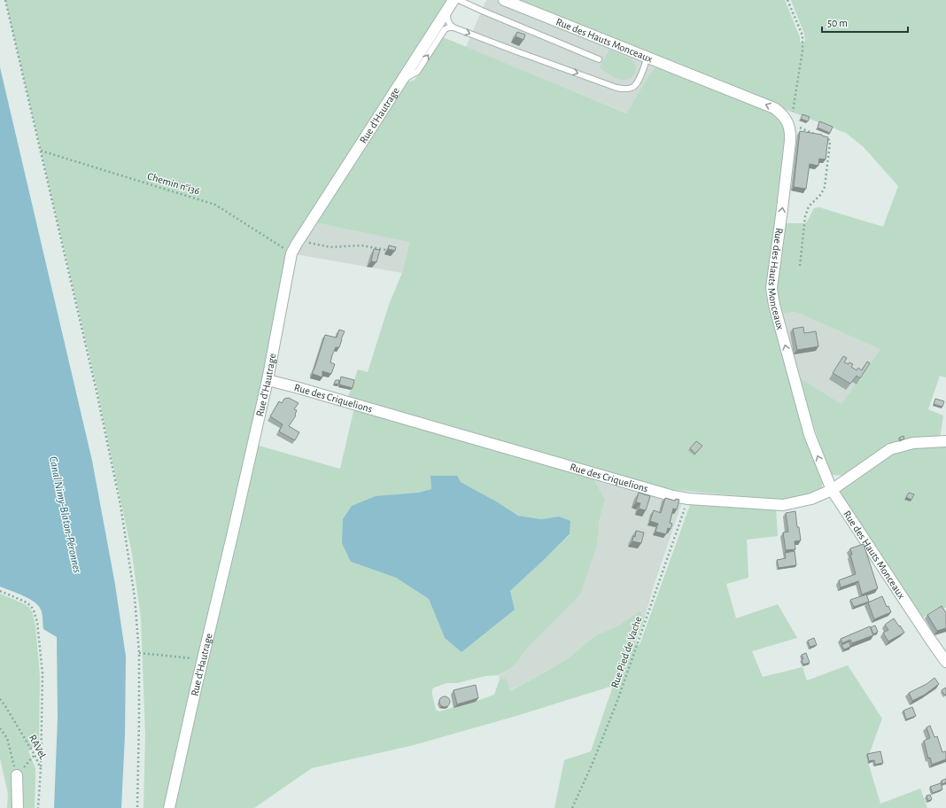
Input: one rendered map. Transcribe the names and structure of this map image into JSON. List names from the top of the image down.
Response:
{
  "streets": {
    "street": ["Rue des Hauts Monceaux", "Rue d'Hautrage", "Rue des Criquelions"],
    "path": ["Chemin n°i36", "Rue Pied de Vache", "RAVeL"]
  },
  "crossings": [
    ["Rue des Hauts Monceaux", "Rue des Criquelions"],
    ["Rue d'Hautrage", "Chemin n°i36"],
    ["Rue d'Hautrage", "Rue des Criquelions"],
    ["Rue des Criquelions", "Rue Pied de Vache"]
  ],
  "one_way": ["Rue des Hauts Monceaux"],
  "water": ["Canal Nimy-Blaton-Péronnes"],
  "scale_bar": "50 m"
}
